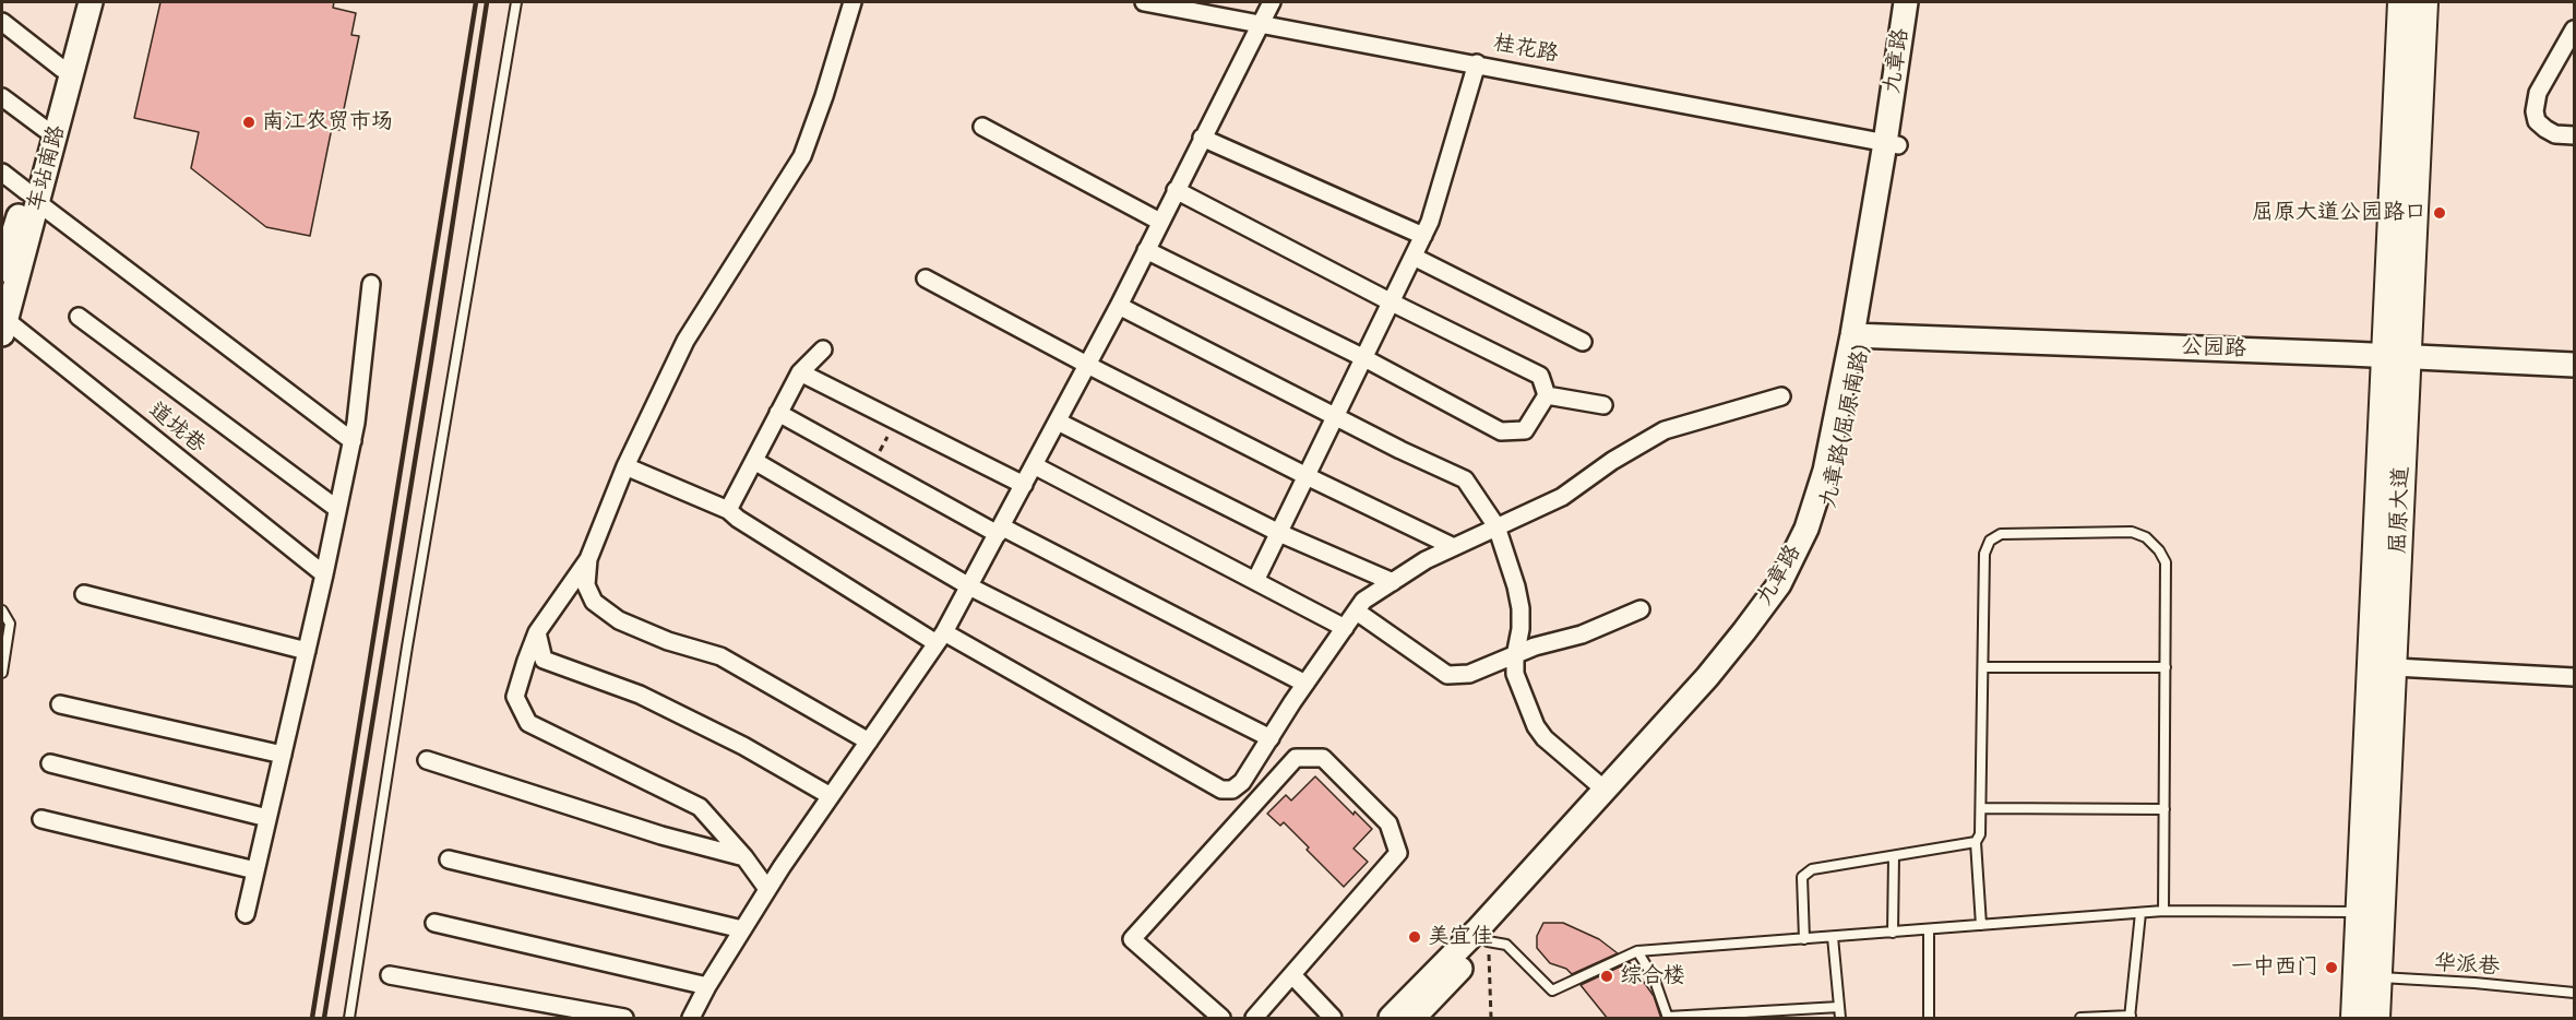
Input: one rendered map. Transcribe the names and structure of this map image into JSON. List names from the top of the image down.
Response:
{
  "streets": {
    "main road": ["屈原大道"],
    "street": [
      "桂花路",
      "九章路",
      "车站南路",
      "公园路",
      "九章路(屈原南路)",
      "道垅巷"
    ],
    "lane": ["华派巷"]
  },
  "crossings": [
    ["桂花路", "九章路"],
    ["九章路", "公园路"],
    ["九章路", "九章路(屈原南路)"],
    ["车站南路", "道垅巷"],
    ["公园路", "九章路(屈原南路)"],
    ["公园路", "屈原大道"],
    ["屈原大道", "华派巷"]
  ],
  "places": [
    "南江农贸市场",
    "屈原大道公园路口",
    "美宜佳",
    "一中西门",
    "综合楼"
  ]
}
